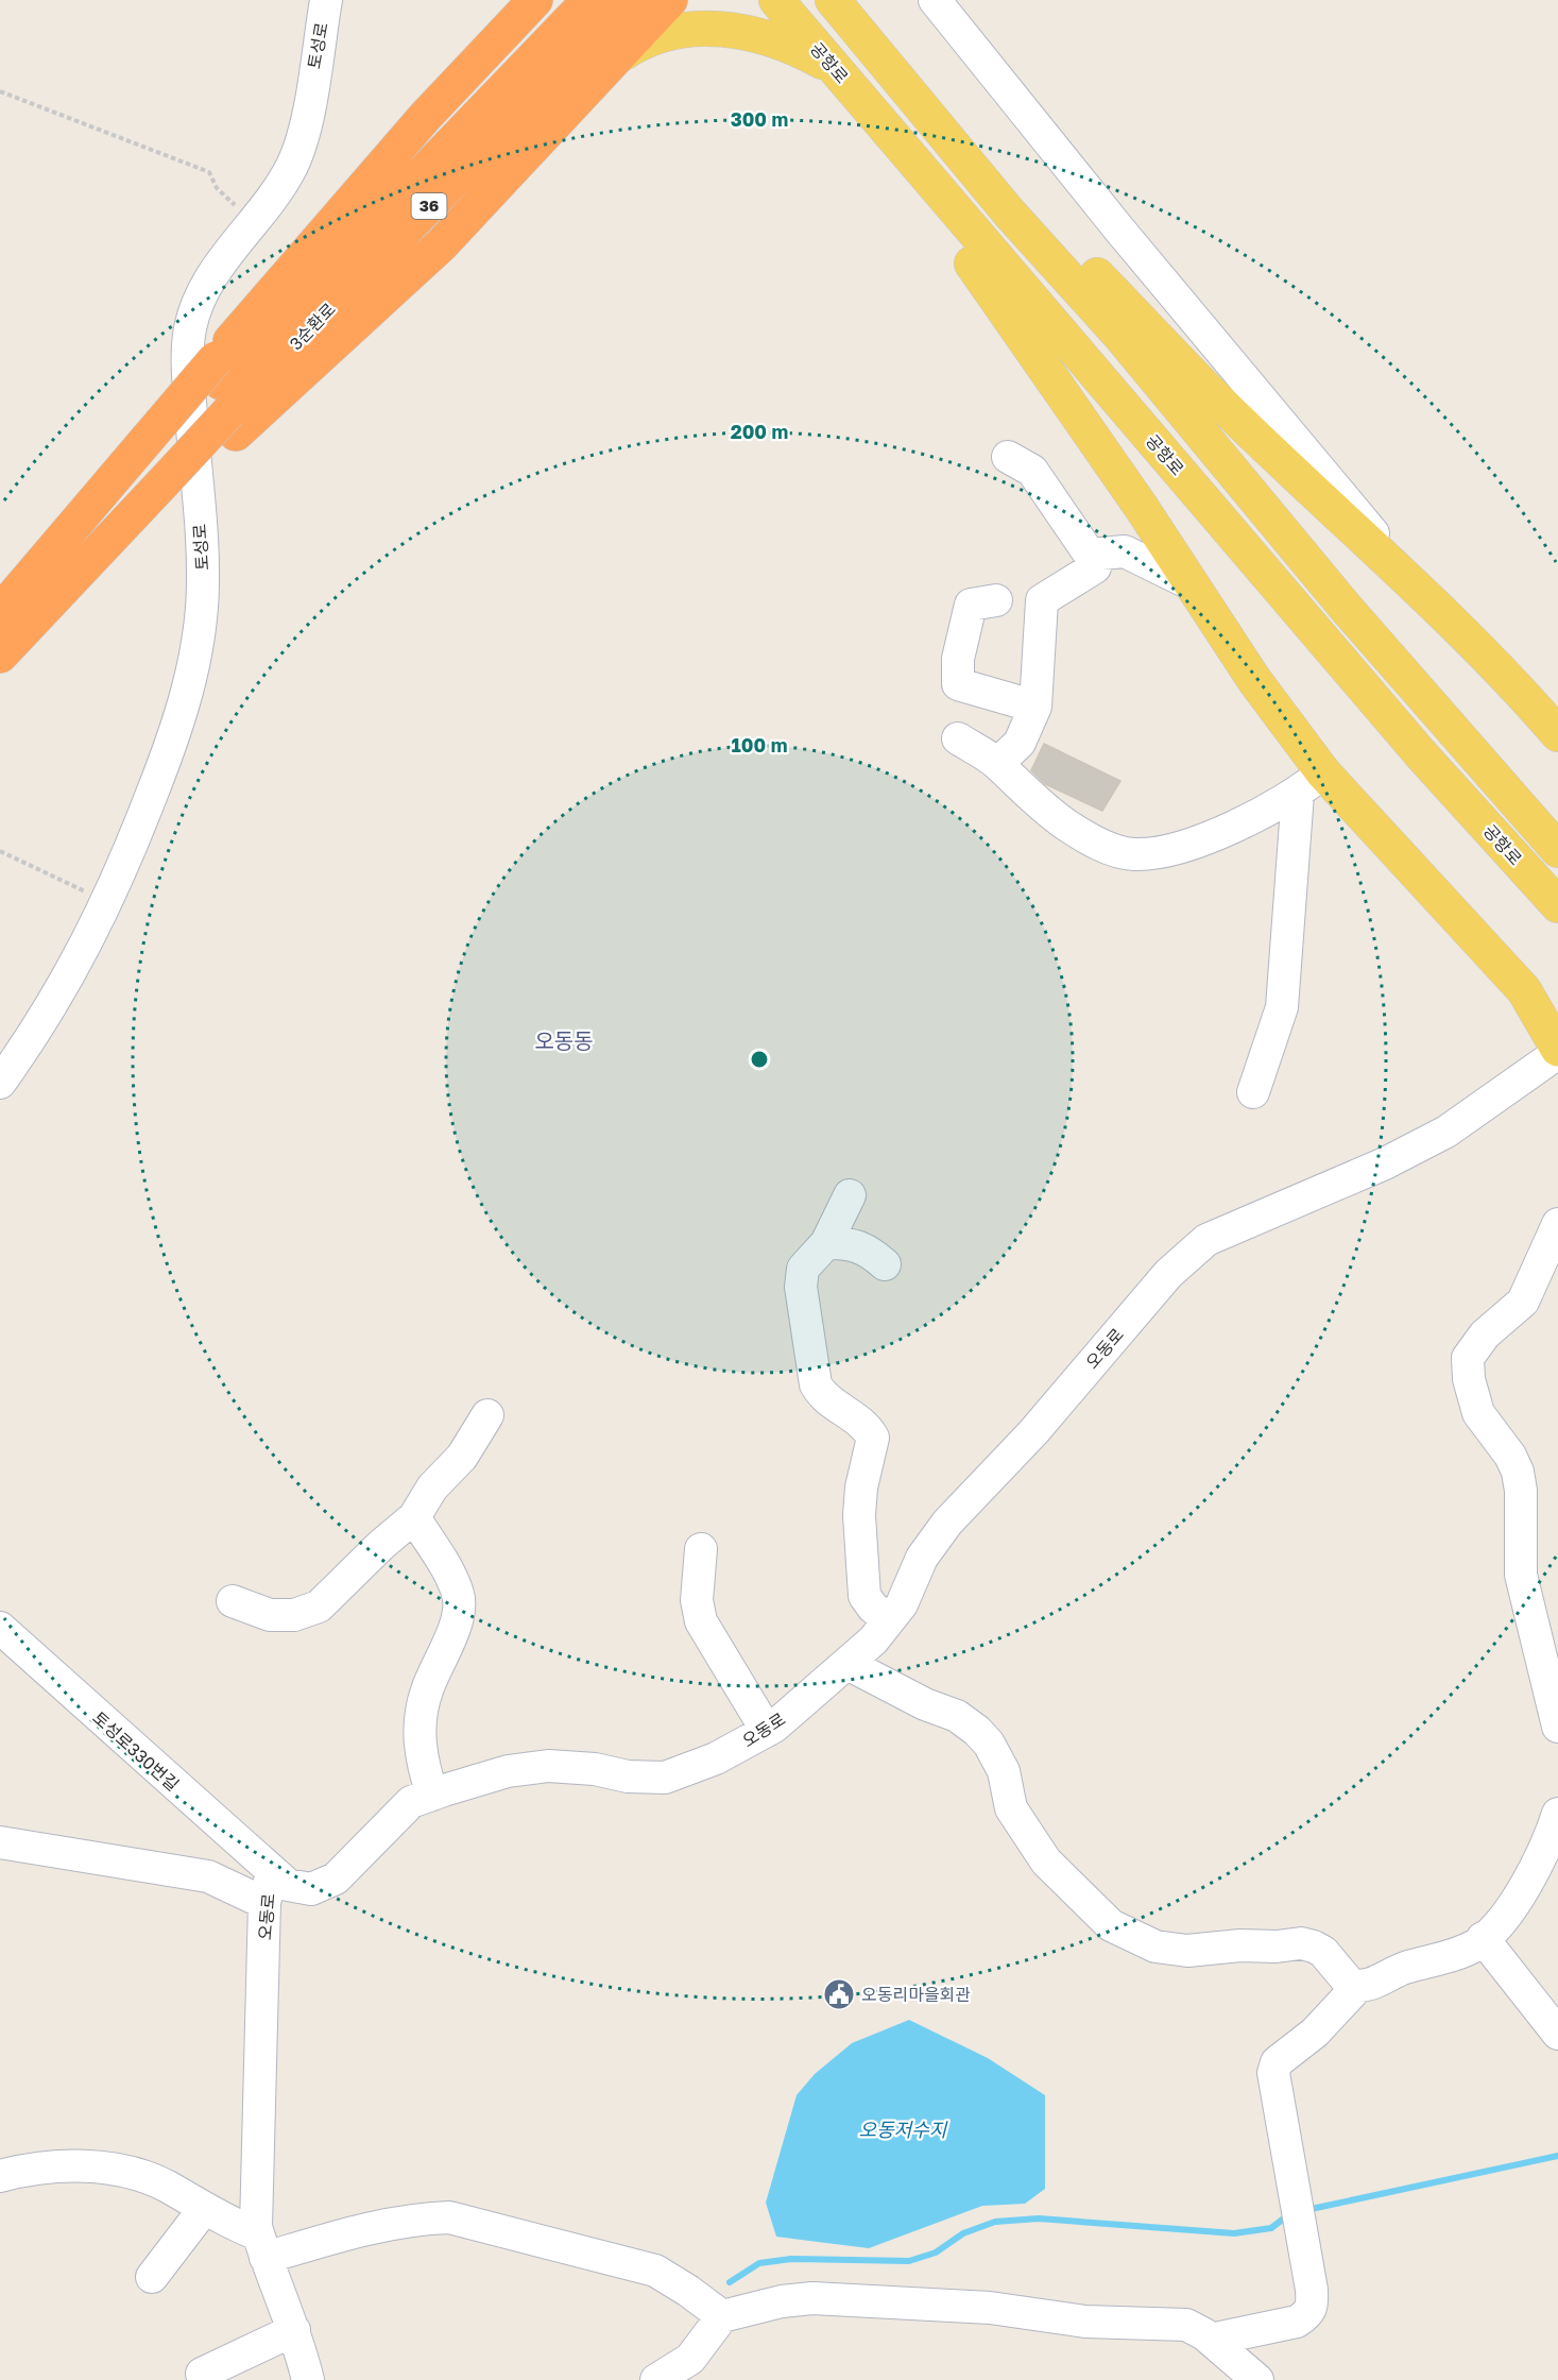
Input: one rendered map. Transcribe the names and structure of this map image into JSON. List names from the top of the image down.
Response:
{
  "streets": {
    "highway": ["36", "3순환로"],
    "main road": ["공항로"],
    "street": ["토성로", "오동로", "토성로330번길"]
  },
  "crossings": [
    ["오동로", "토성로330번길"]
  ],
  "districts": ["오동동"],
  "water": ["오동저수지"],
  "places": {
    "public building": ["오동리마을회관"]
  },
  "rings": ["300 m", "200 m", "100 m"]
}
